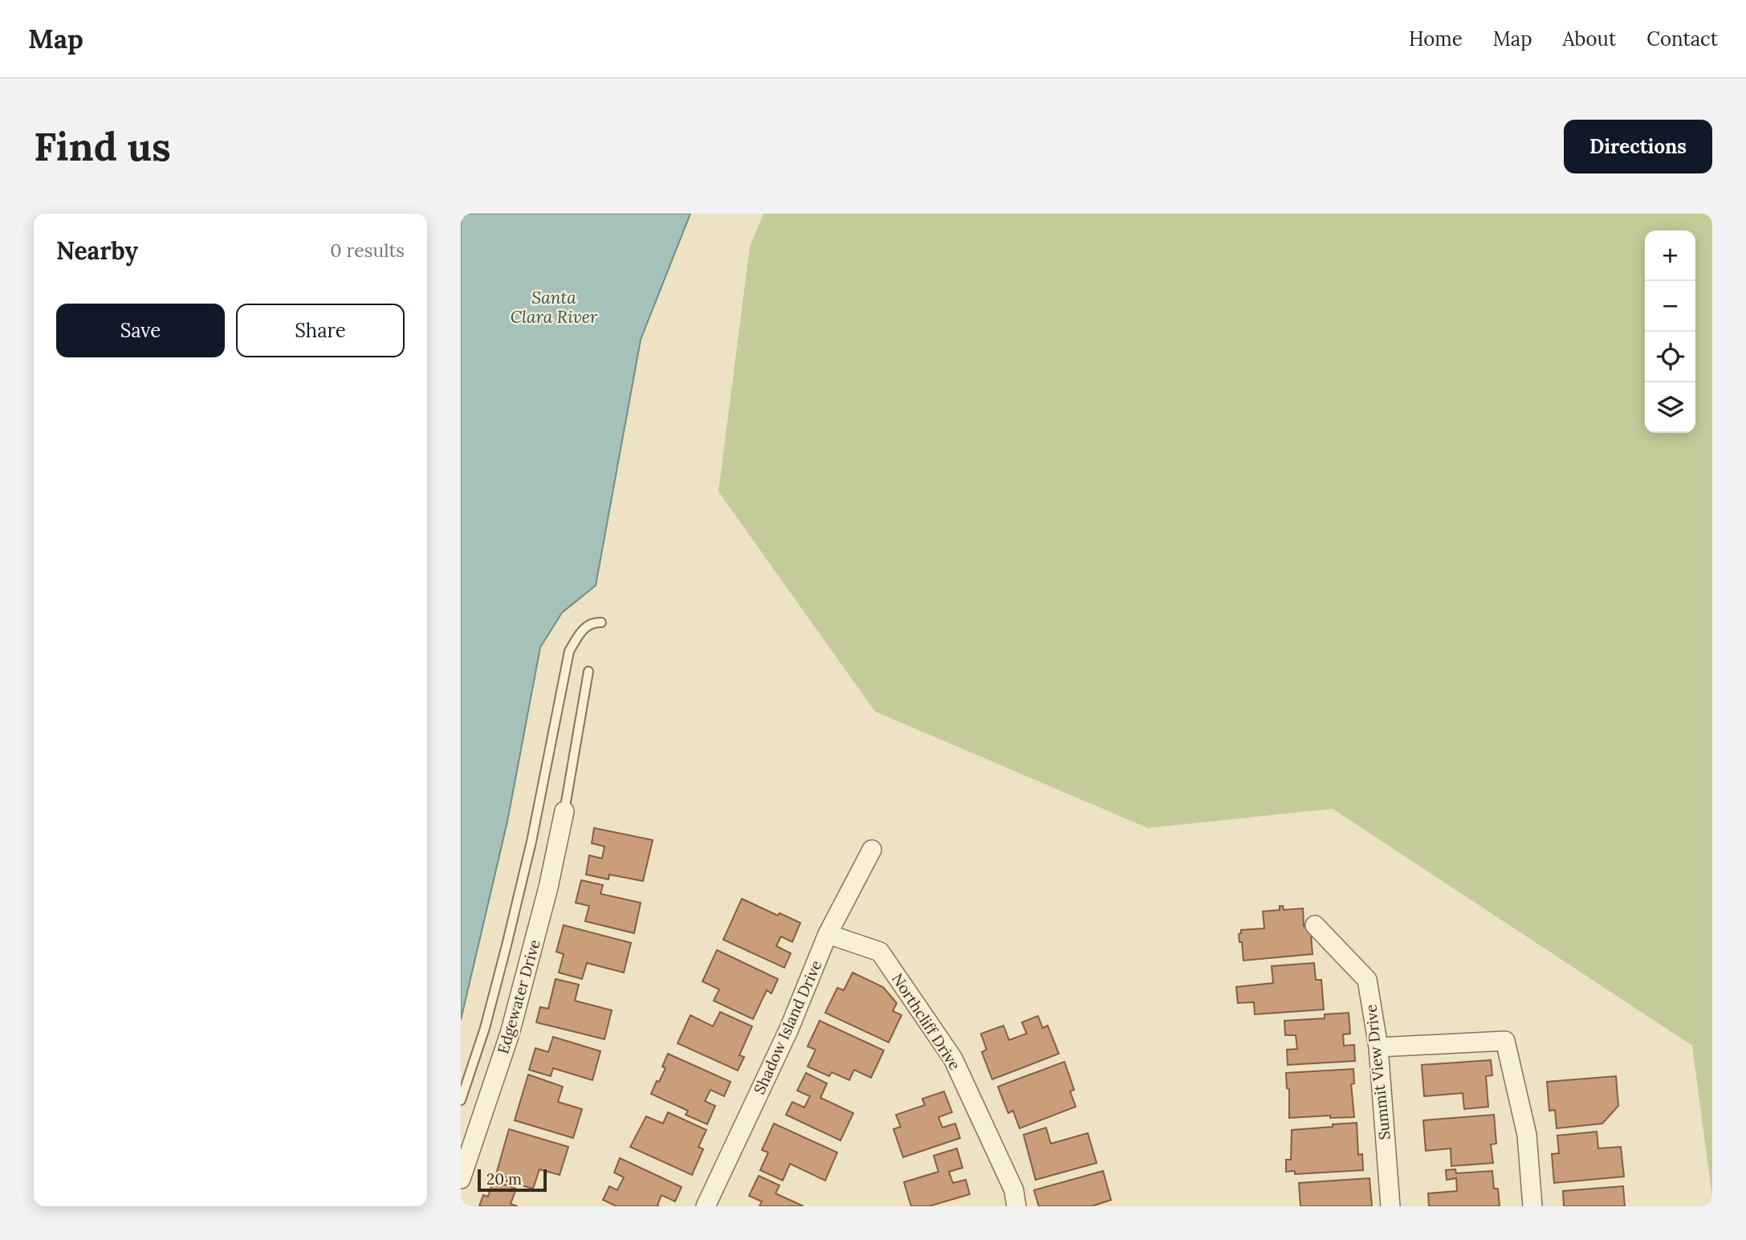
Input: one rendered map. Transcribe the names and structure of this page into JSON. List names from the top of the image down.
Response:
{
  "streets": {
    "street": [
      "Edgewater Drive",
      "Northcliff Drive",
      "Shadow Island Drive",
      "Summit View Drive"
    ]
  },
  "crossings": [
    ["Northcliff Drive", "Shadow Island Drive"]
  ],
  "water": ["Santa Clara River"],
  "scale_bar": "20 m",
  "page": {
    "header": "Map",
    "nav": [
      "Home",
      "Map",
      "About",
      "Contact"
    ],
    "buttons": [
      "Directions",
      ["Save", "Share"]
    ],
    "title": "Find us",
    "heading": ["Nearby", "0 results"],
    "map_buttons": ["+", "−"],
    "scale": "20 m"
  }
}
